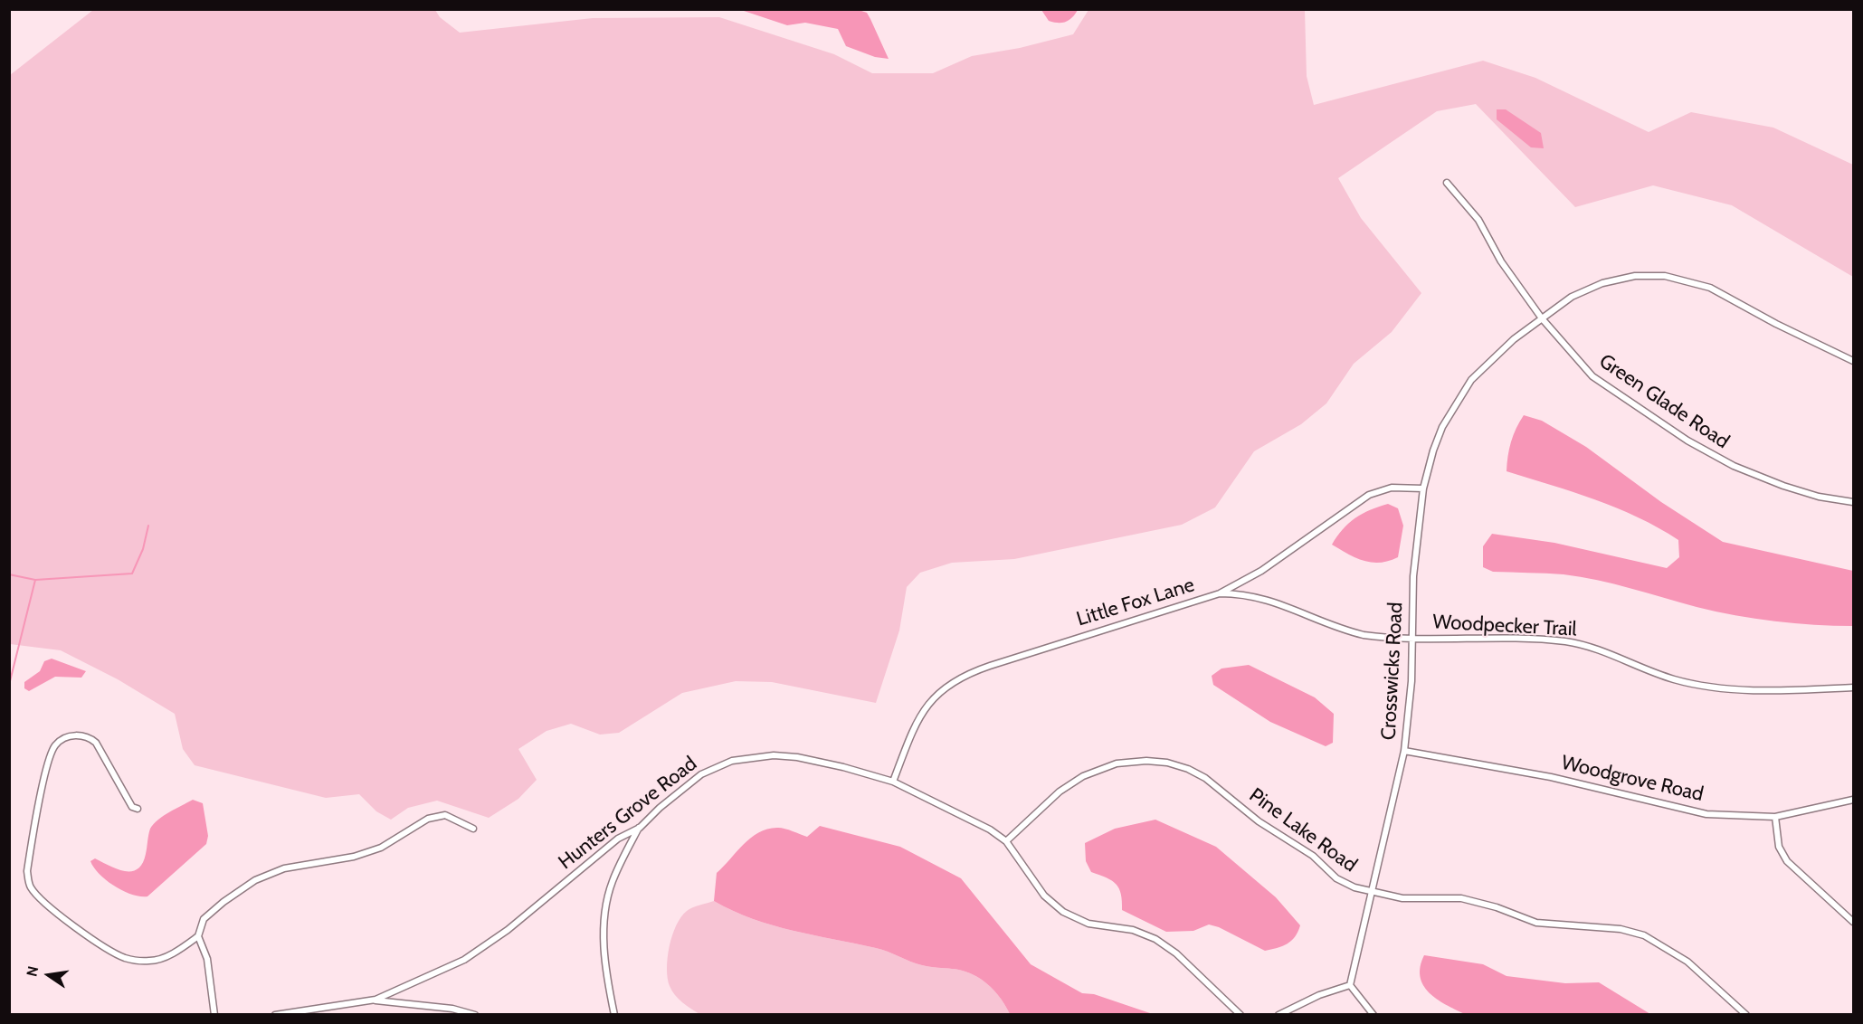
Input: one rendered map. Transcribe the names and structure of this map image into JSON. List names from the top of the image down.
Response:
{
  "streets": {
    "street": [
      "Green Glade Road",
      "Little Fox Lane",
      "Woodpecker Trail",
      "Crosswicks Road",
      "Woodgrove Road",
      "Hunters Grove Road",
      "Pine Lake Road"
    ]
  },
  "crossings": [
    ["Green Glade Road", "Crosswicks Road"],
    ["Little Fox Lane", "Woodpecker Trail"],
    ["Little Fox Lane", "Crosswicks Road"],
    ["Little Fox Lane", "Hunters Grove Road"],
    ["Woodpecker Trail", "Crosswicks Road"],
    ["Crosswicks Road", "Woodgrove Road"],
    ["Crosswicks Road", "Pine Lake Road"],
    ["Hunters Grove Road", "Pine Lake Road"]
  ],
  "north": "left"
}
